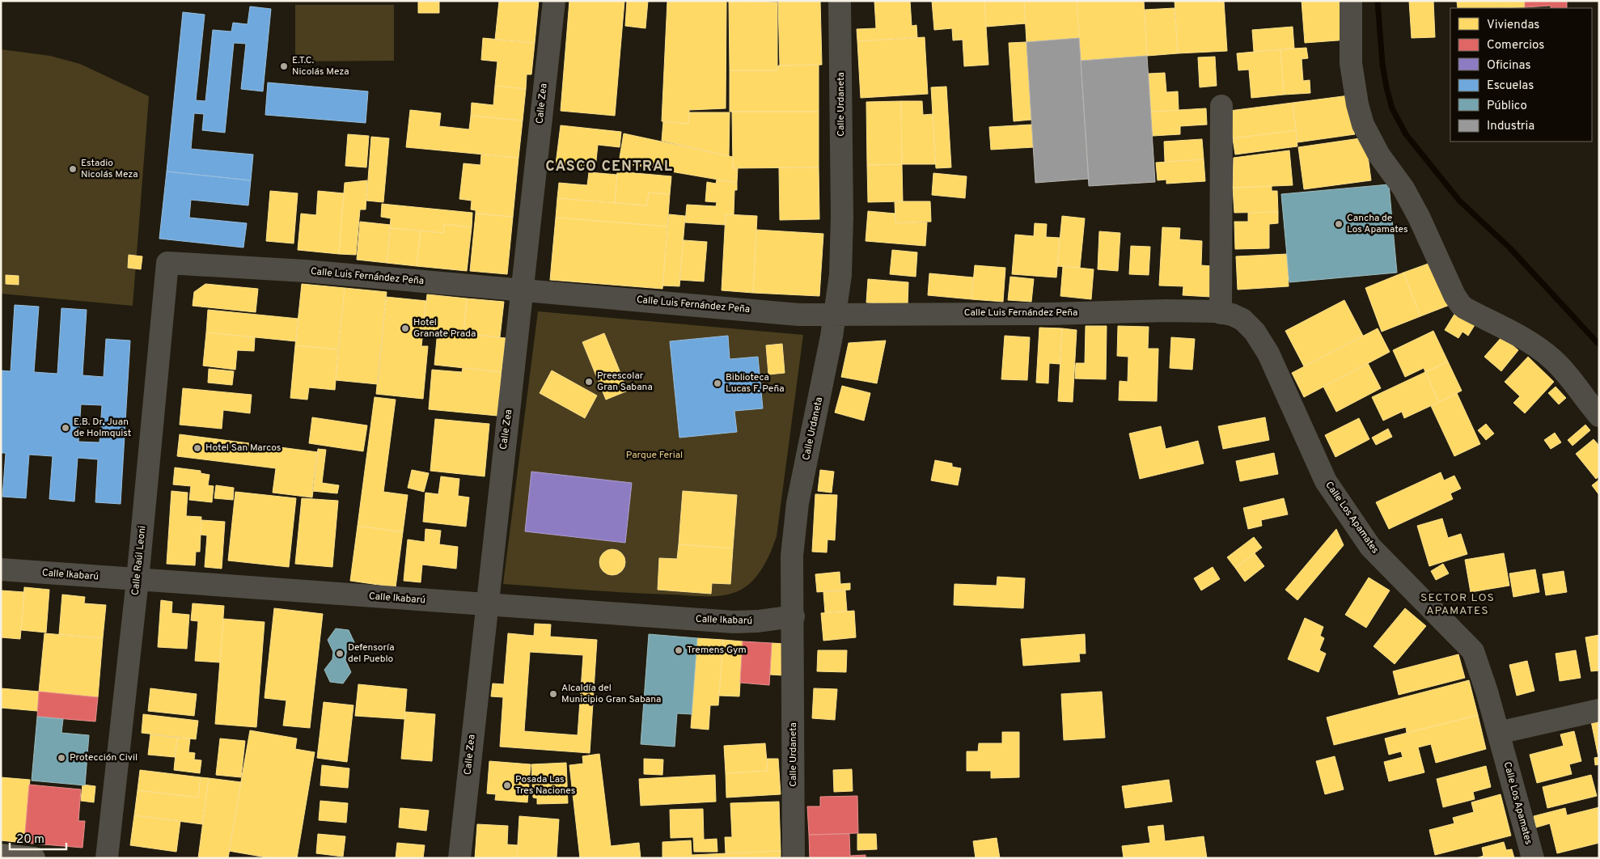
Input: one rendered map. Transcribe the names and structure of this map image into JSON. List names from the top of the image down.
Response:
{
  "streets": {
    "street": [
      "Calle Zea",
      "Calle Urdaneta",
      "Calle Luis Fernández Peña",
      "Calle Los Apamates",
      "Calle Raúl Leoni",
      "Calle Ikabarú"
    ]
  },
  "crossings": [
    ["Calle Zea", "Calle Luis Fernández Peña"],
    ["Calle Zea", "Calle Ikabarú"],
    ["Calle Urdaneta", "Calle Luis Fernández Peña"],
    ["Calle Urdaneta", "Calle Ikabarú"],
    ["Calle Luis Fernández Peña", "Calle Los Apamates"],
    ["Calle Luis Fernández Peña", "Calle Raúl Leoni"],
    ["Calle Raúl Leoni", "Calle Ikabarú"]
  ],
  "districts": ["CASCO CENTRAL", "SECTOR LOS APAMATES"],
  "parks": ["Parque Ferial"],
  "places": [
    "E.T.C. Nicolás Meza",
    "Estadio Nicolás Meza",
    "Cancha de Los Apamates",
    "Hotel Granate Prada",
    "Preescolar Gran Sabana",
    "Biblioteca Lucas F. Peña",
    "E.B. Dr. Juan de Holmquist",
    "Hotel San Marcos",
    "Tremens Gym",
    "Defensoría del Pueblo",
    "Alcaldía del Municipio Gran Sabana",
    "Protección Civil",
    "Posada Las Tres Naciones"
  ],
  "legend": [
    "Viviendas",
    "Comercios",
    "Oficinas",
    "Escuelas",
    "Público",
    "Industria"
  ],
  "scale_bar": "20 m"
}
